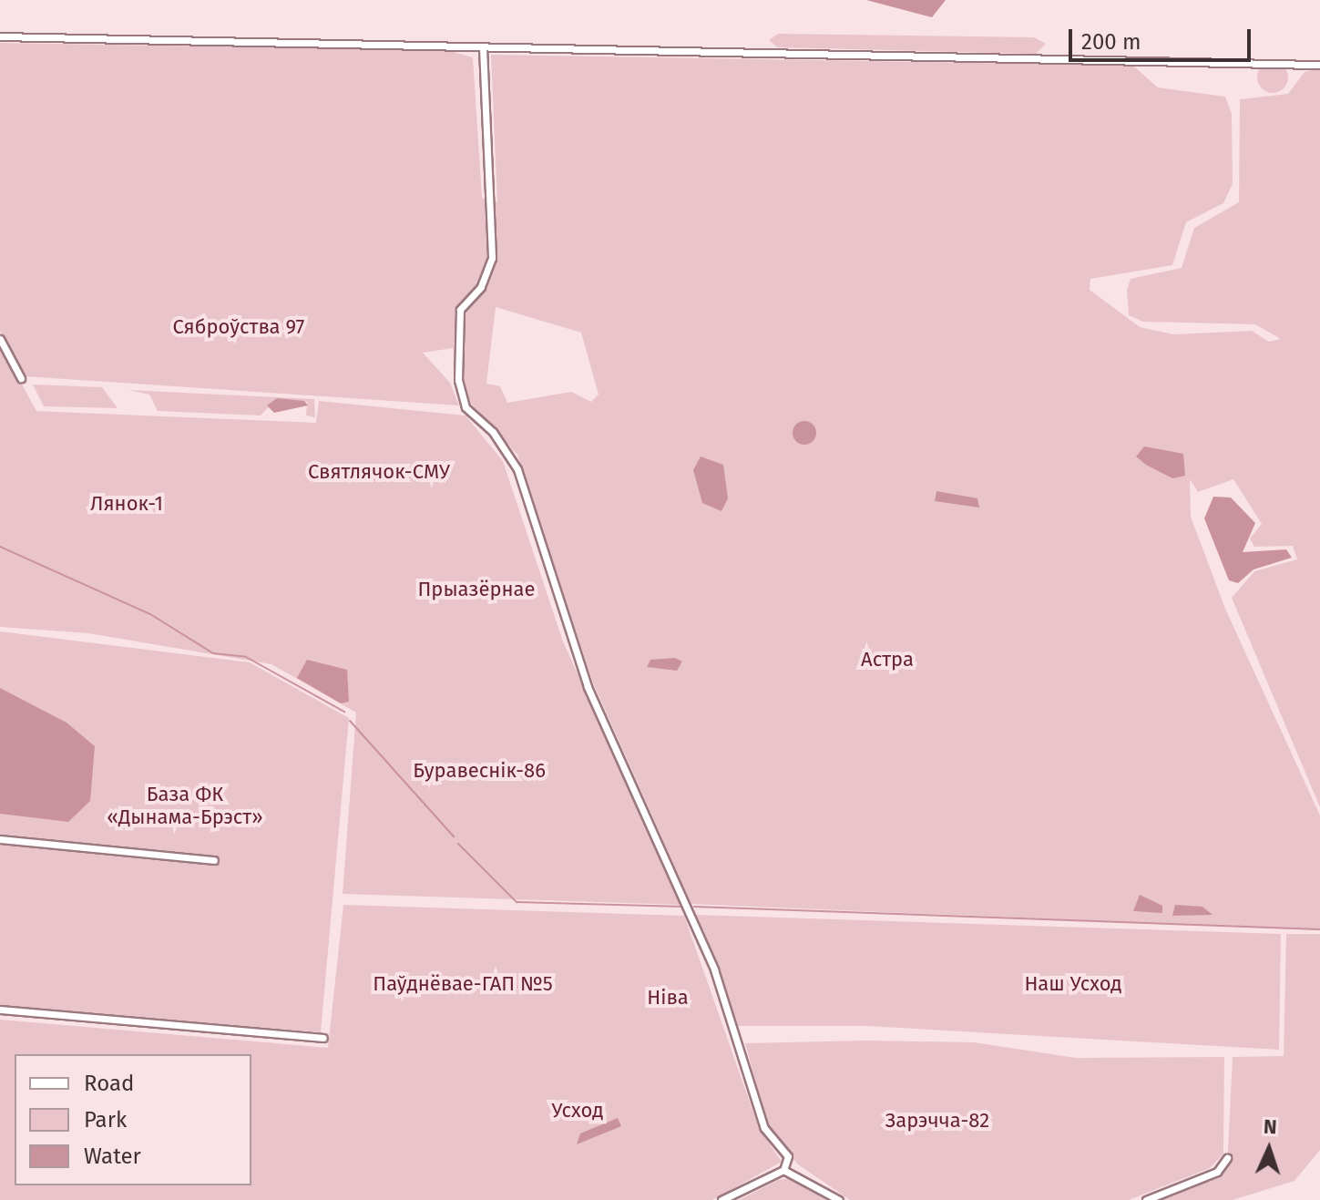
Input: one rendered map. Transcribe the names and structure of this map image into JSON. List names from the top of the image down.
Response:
{
  "parks": [
    "Сяброўства 97",
    "Святлячок-СМУ",
    "Лянок-1",
    "Прыазёрнае",
    "Астра",
    "Буравеснік-86",
    "База ФК «Дынама-Брэст»",
    "Паўднёвае-ГАП №5",
    "Наш Усход",
    "Ніва",
    "Усход",
    "Зарэчча-82"
  ],
  "legend": ["Road", "Park", "Water"],
  "scale_bar": "200 m",
  "north": "top"
}
